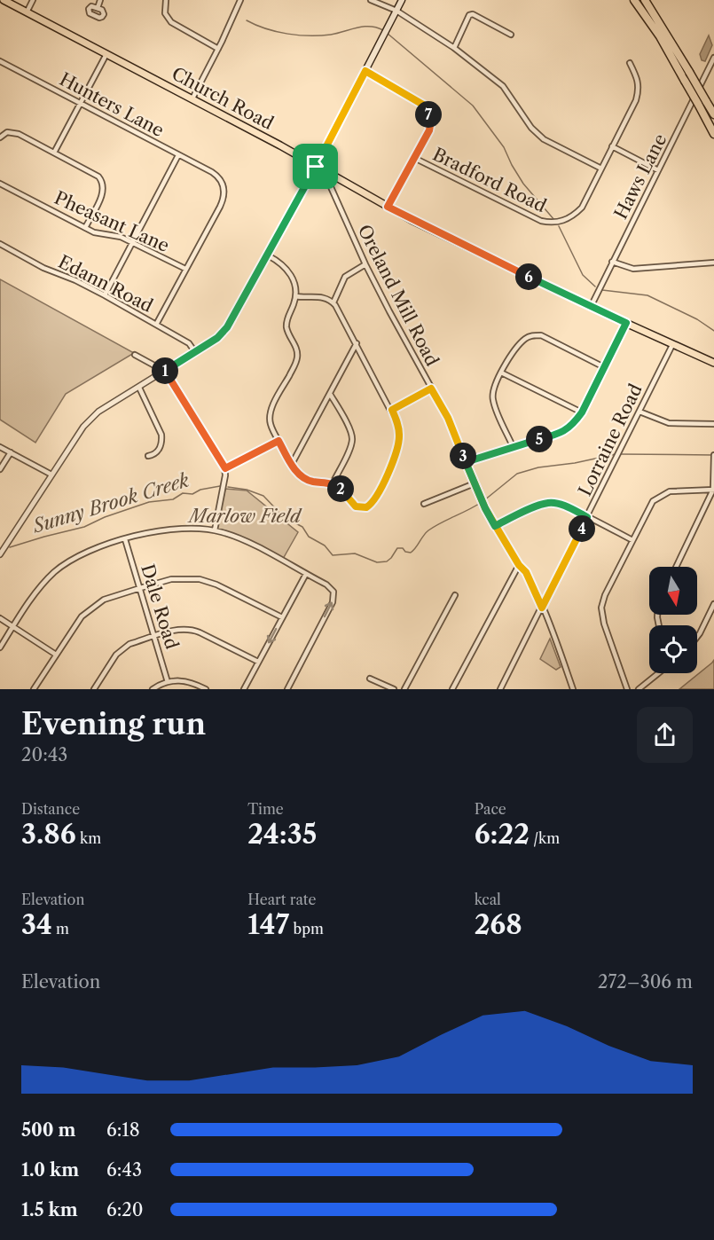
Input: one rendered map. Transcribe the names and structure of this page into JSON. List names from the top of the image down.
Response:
{
  "streets": {
    "main road": ["Church Road"],
    "street": [
      "Hunters Lane",
      "Haws Lane",
      "Bradford Road",
      "Pheasant Lane",
      "Edann Road",
      "Oreland Mill Road",
      "Lorraine Road",
      "Dale Road"
    ]
  },
  "crossings": [
    ["Church Road", "Haws Lane"],
    ["Church Road", "Oreland Mill Road"],
    ["Church Road", "Lorraine Road"],
    ["Hunters Lane", "Pheasant Lane"],
    ["Oreland Mill Road", "Lorraine Road"]
  ],
  "water": ["Sunny Brook Creek"],
  "parks": ["Marlow Field"],
  "north": "bottom",
  "page": {
    "pins": [
      "7",
      "6",
      "1",
      "5",
      "3",
      "2",
      "4"
    ],
    "heading": ["Evening run", "20:43"],
    "stats": [
      ["Distance", "3.86 km"],
      ["Time", "24:35"],
      ["Pace", "6:22 /km"],
      ["Elevation", "34 m"],
      ["Heart rate", "147 bpm"],
      ["kcal", "268"]
    ],
    "chart": ["Elevation", "272–306 m"],
    "list": [
      {
        "name": "500 m",
        "note": "6:18"
      },
      {
        "name": "1.0 km",
        "note": "6:43"
      },
      {
        "name": "1.5 km",
        "note": "6:20"
      }
    ]
  }
}
